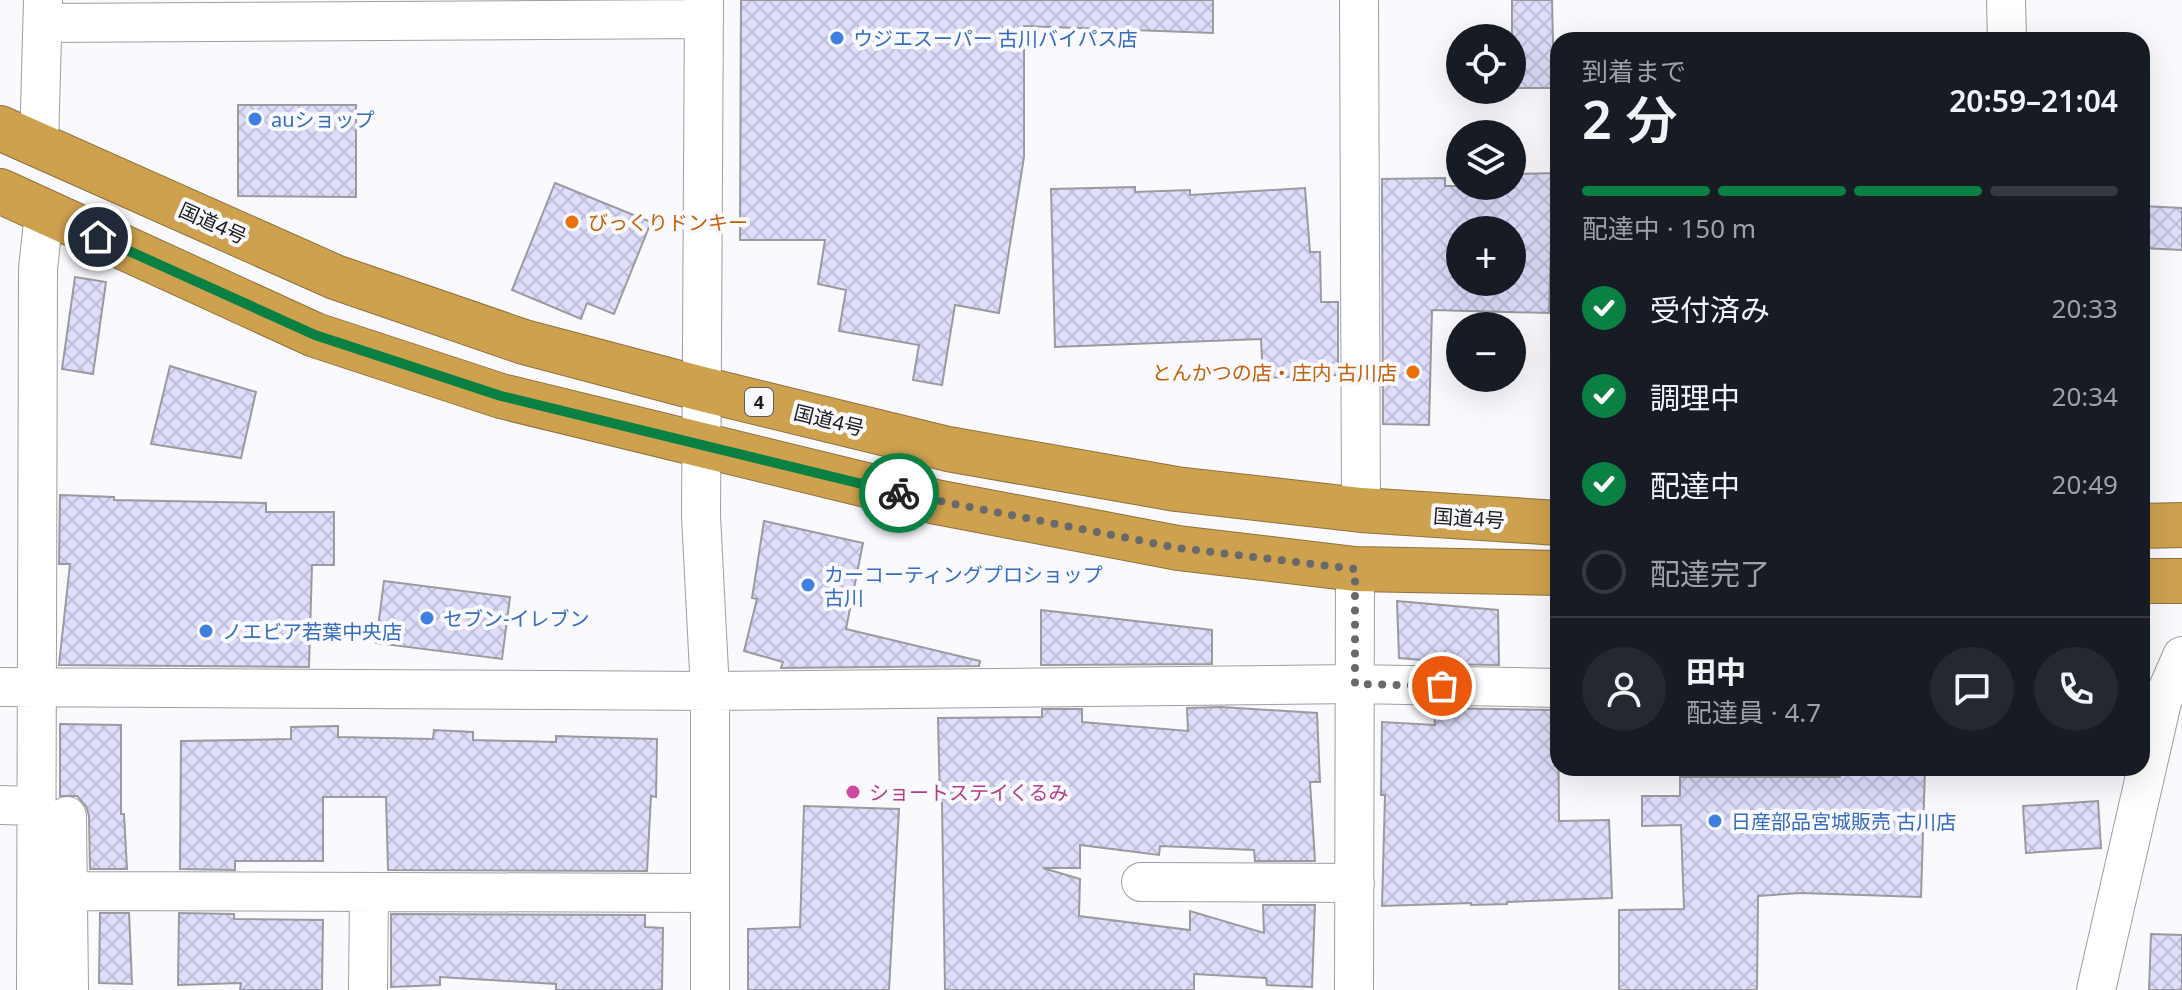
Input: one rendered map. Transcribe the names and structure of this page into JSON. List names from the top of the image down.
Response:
{
  "streets": {
    "highway": ["国道4号", "4"]
  },
  "places": [
    "ウジエスーパー 古川バイパス店",
    "auショップ",
    "びっくりドンキー",
    "とんかつの店・庄内 古川店",
    "カーコーティングプロショップ 古川",
    "セブン-イレブン",
    "ノエビア若葉中央店",
    "ショートステイくるみ",
    "日産部品宮城販売 古川店"
  ],
  "page": {
    "map_buttons": ["+", "−"],
    "heading": ["2 分", "到着まで", "20:59–21:04"],
    "panel": ["田中", "配達員 · 4.7"],
    "bar": "配達中 · 150 m",
    "list": [
      ["受付済み", "20:33"],
      ["調理中", "20:34"],
      ["配達中", "20:49"],
      "配達完了"
    ]
  }
}
